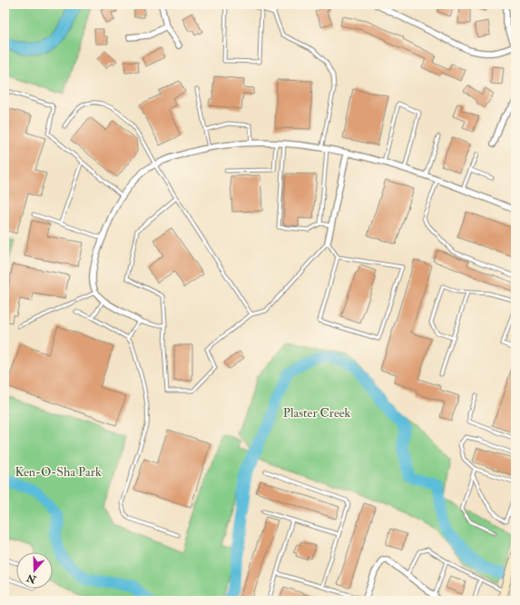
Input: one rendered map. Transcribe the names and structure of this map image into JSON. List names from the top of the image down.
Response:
{
  "parks": ["Plaster Creek", "Ken-O-Sha Park"],
  "north": "bottom"
}
